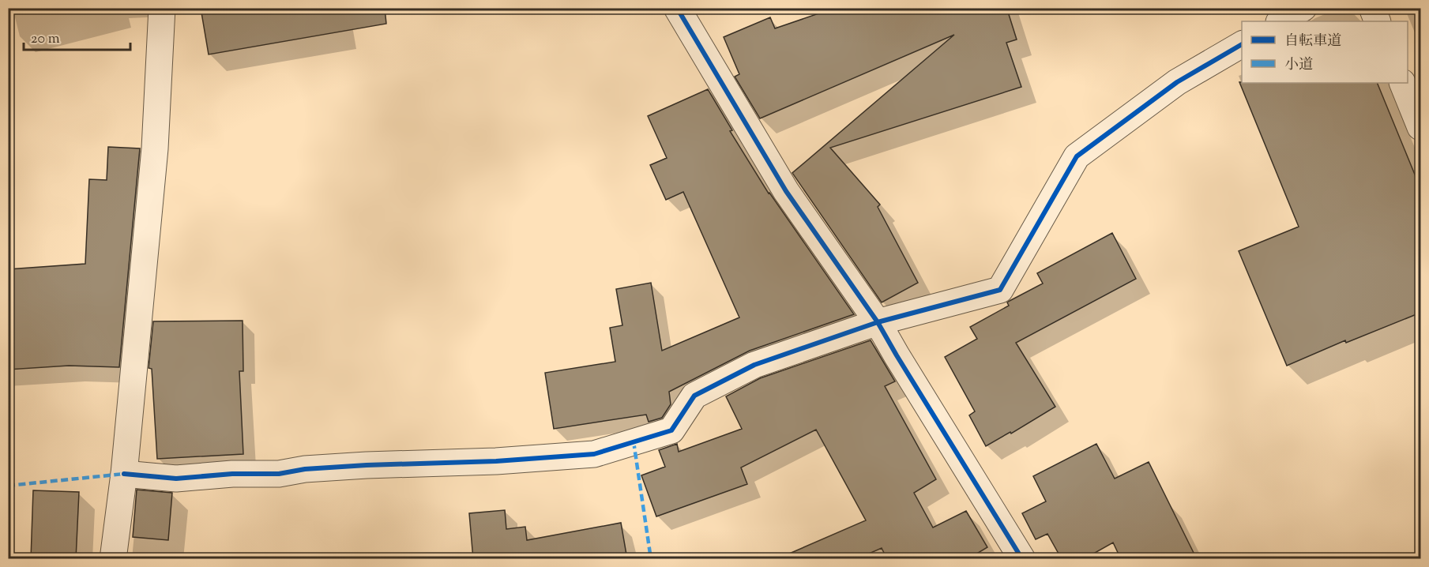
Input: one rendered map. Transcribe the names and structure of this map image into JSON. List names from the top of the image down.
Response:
{
  "legend": ["自転車道", "小道"],
  "scale_bar": "20 m"
}
